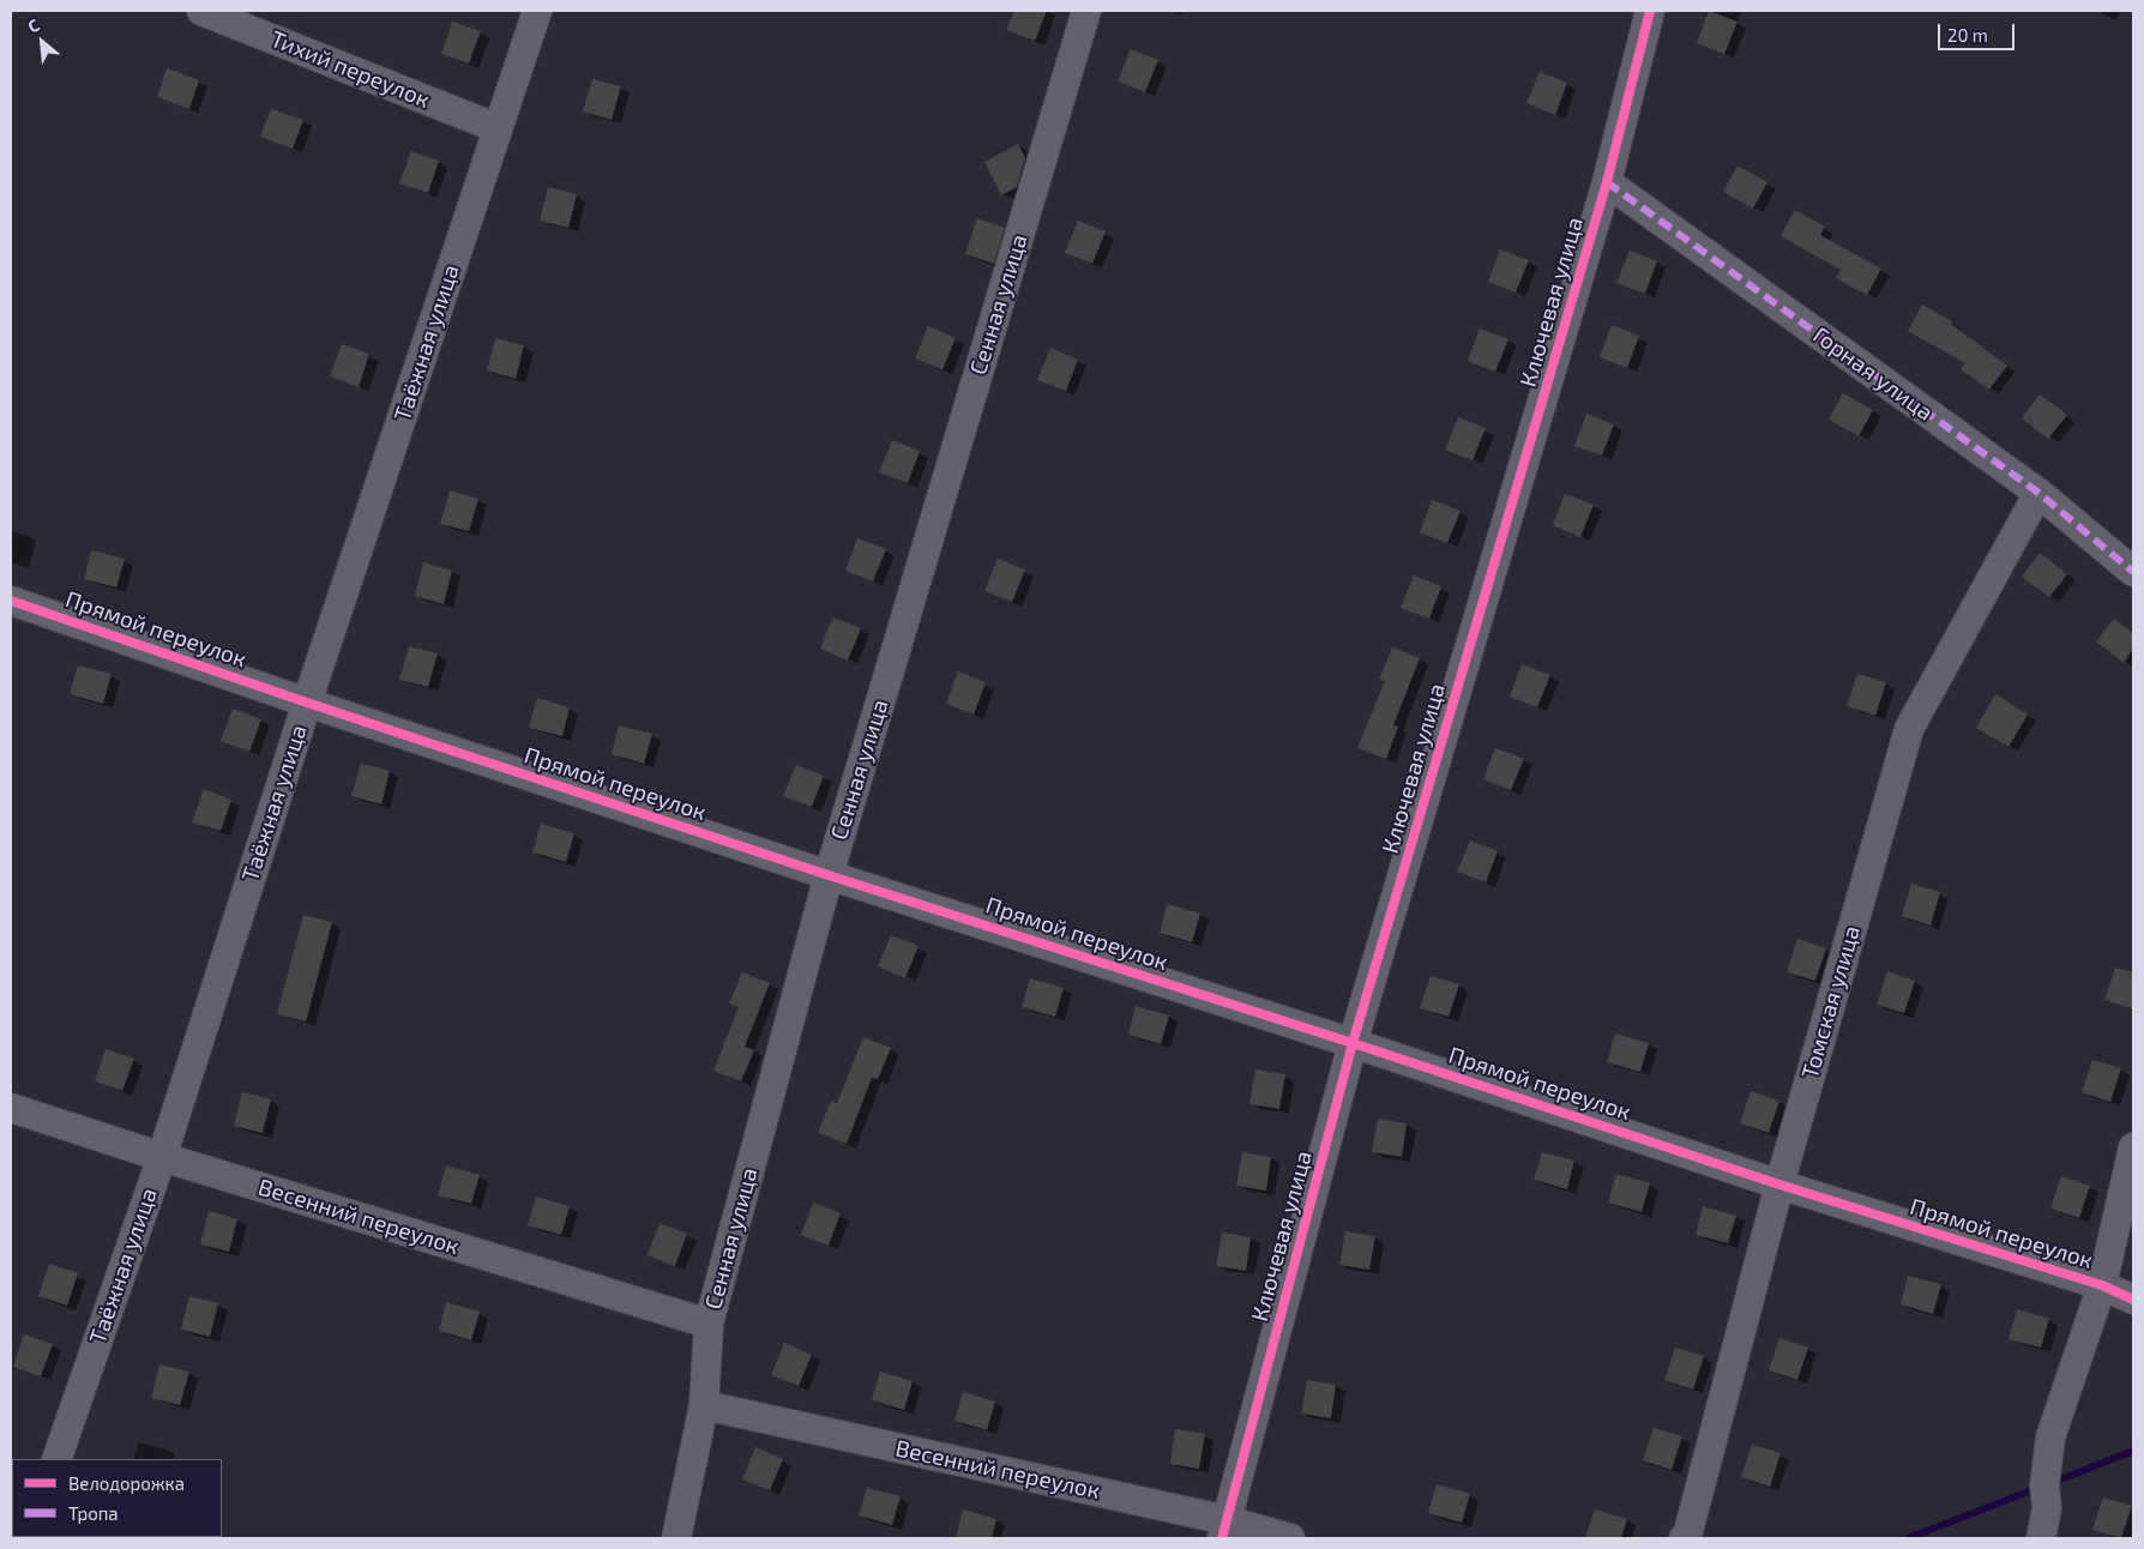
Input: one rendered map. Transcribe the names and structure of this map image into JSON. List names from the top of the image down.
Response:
{
  "streets": {
    "street": [
      "Тихий переулок",
      "Ключевая улица",
      "Сенная улица",
      "Таёжная улица",
      "Горная улица",
      "Прямой переулок",
      "Томская улица",
      "Весенний переулок"
    ]
  },
  "crossings": [
    ["Тихий переулок", "Таёжная улица"],
    ["Ключевая улица", "Горная улица"],
    ["Ключевая улица", "Прямой переулок"],
    ["Ключевая улица", "Весенний переулок"],
    ["Сенная улица", "Прямой переулок"],
    ["Сенная улица", "Весенний переулок"],
    ["Таёжная улица", "Прямой переулок"],
    ["Таёжная улица", "Весенний переулок"],
    ["Горная улица", "Томская улица"],
    ["Прямой переулок", "Томская улица"]
  ],
  "legend": ["Велодорожка", "Тропа"],
  "scale_bar": "20 m",
  "north": "top left"
}
